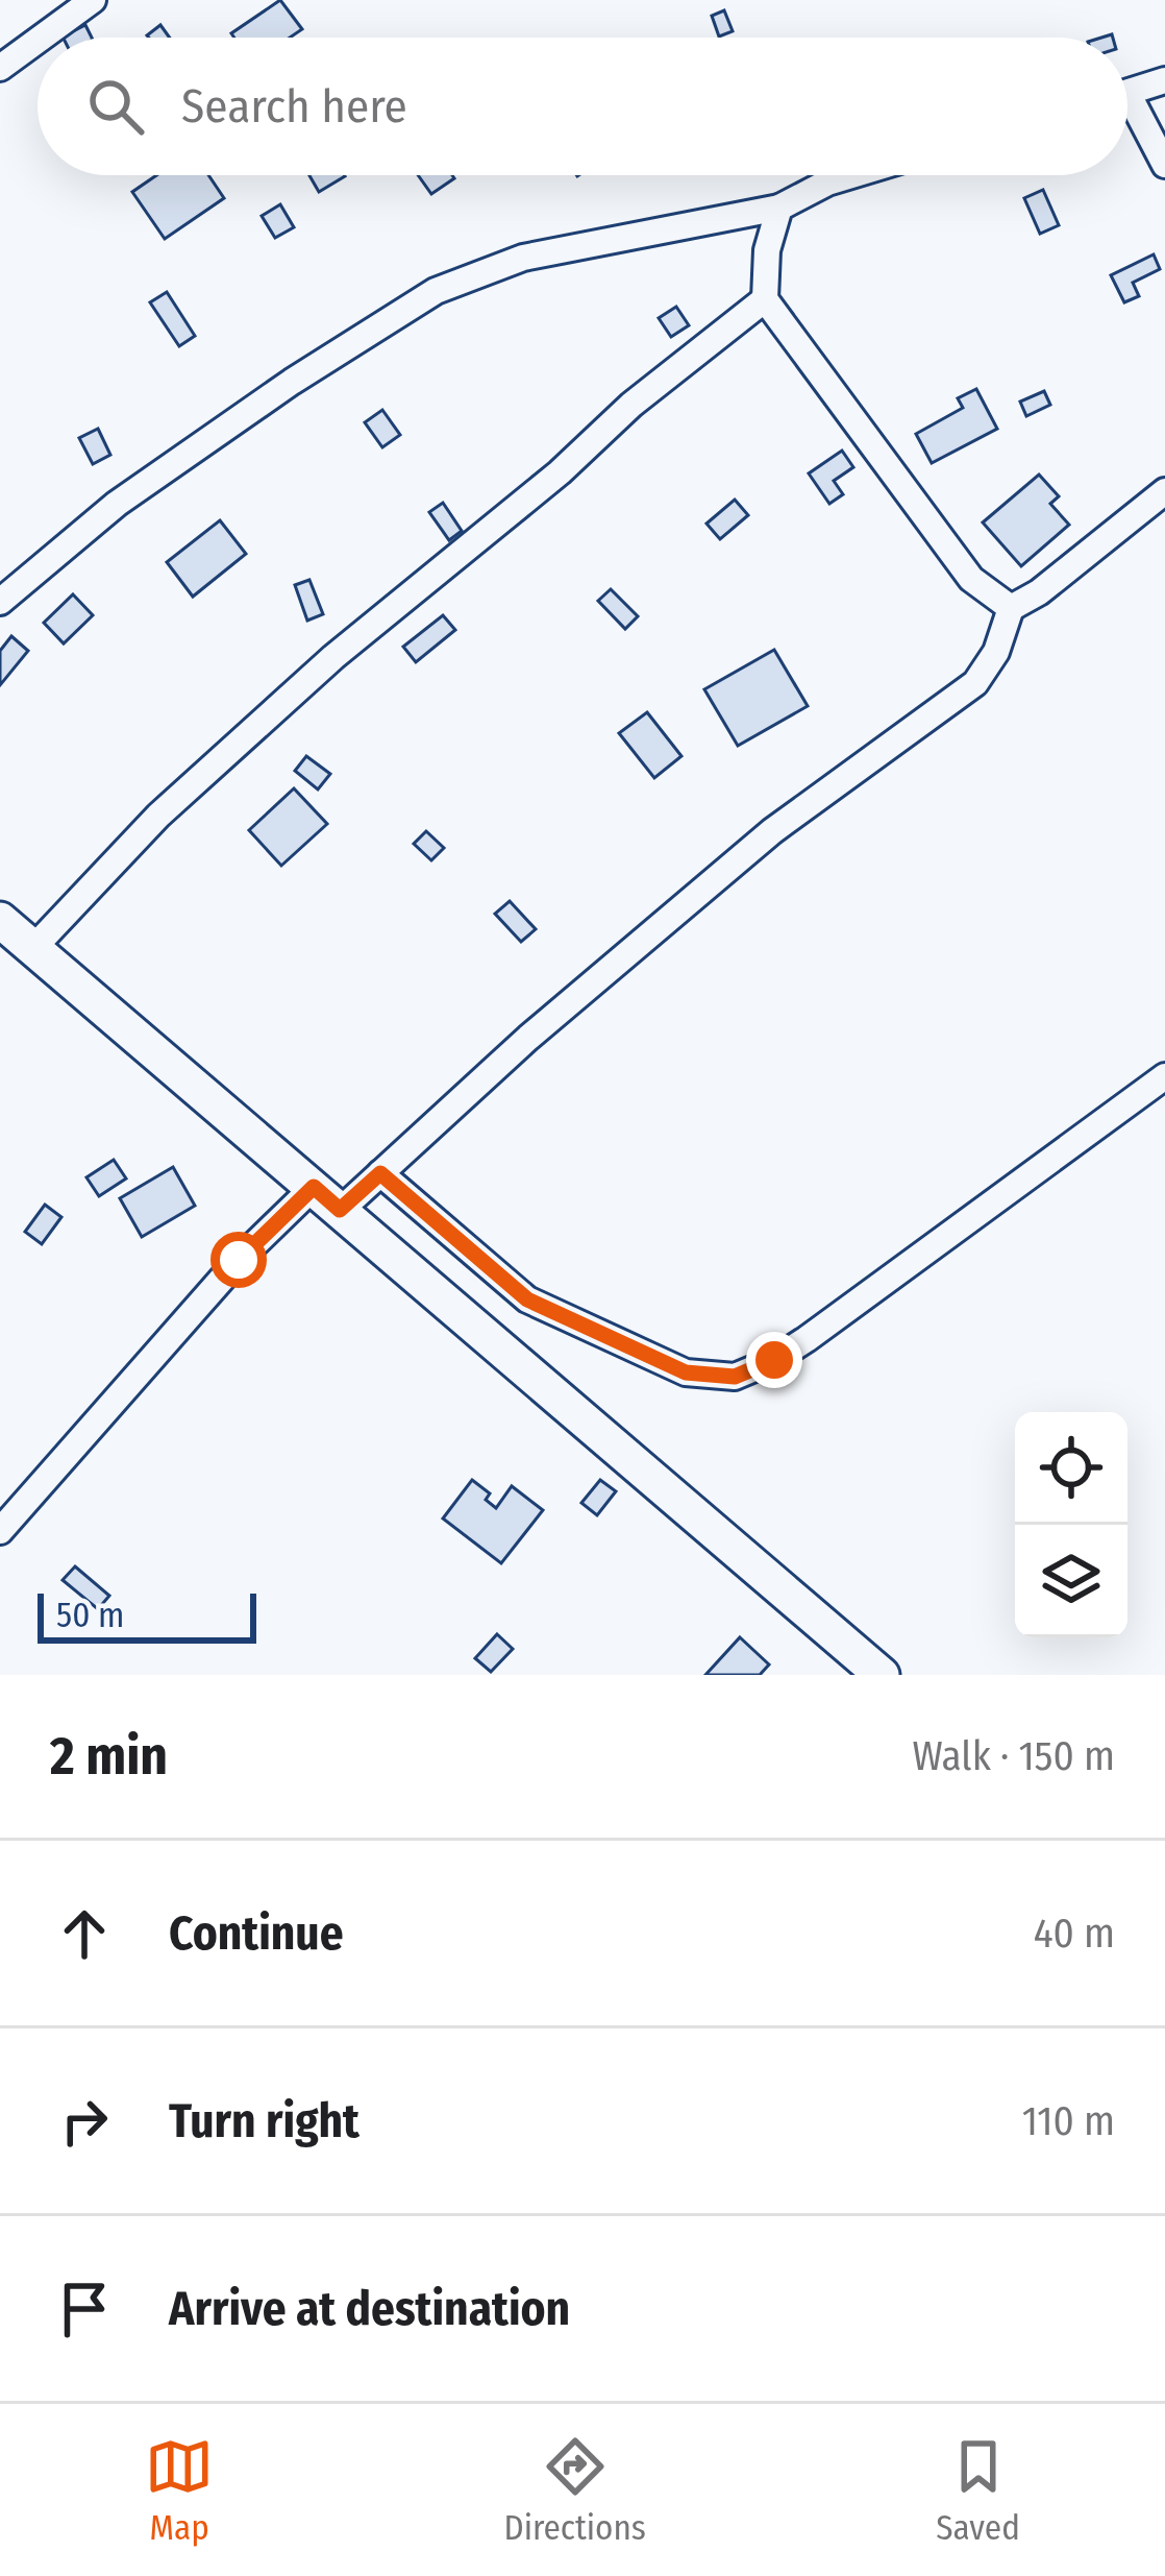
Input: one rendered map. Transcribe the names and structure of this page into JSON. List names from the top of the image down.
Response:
{
  "scale_bar": "50 m",
  "page": {
    "search": "Search here",
    "scale": "50 m",
    "heading": ["2 min", "Walk · 150 m"],
    "list": [
      ["Continue", "40 m"],
      ["Turn right", "110 m"],
      "Arrive at destination"
    ],
    "nav": ["Map", "Directions", "Saved"]
  }
}
